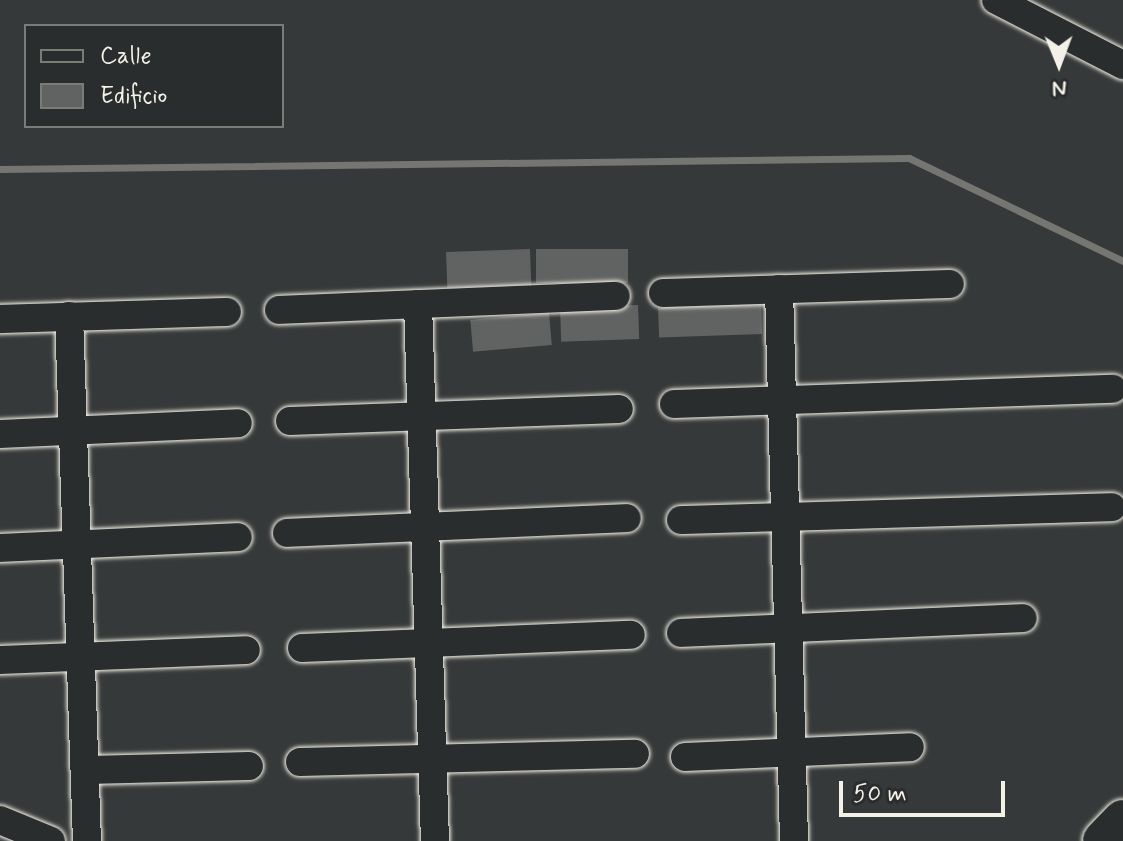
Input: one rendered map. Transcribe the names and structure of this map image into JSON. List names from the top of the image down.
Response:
{
  "legend": ["Calle", "Edificio"],
  "scale_bar": "50 m",
  "north": "bottom"
}
